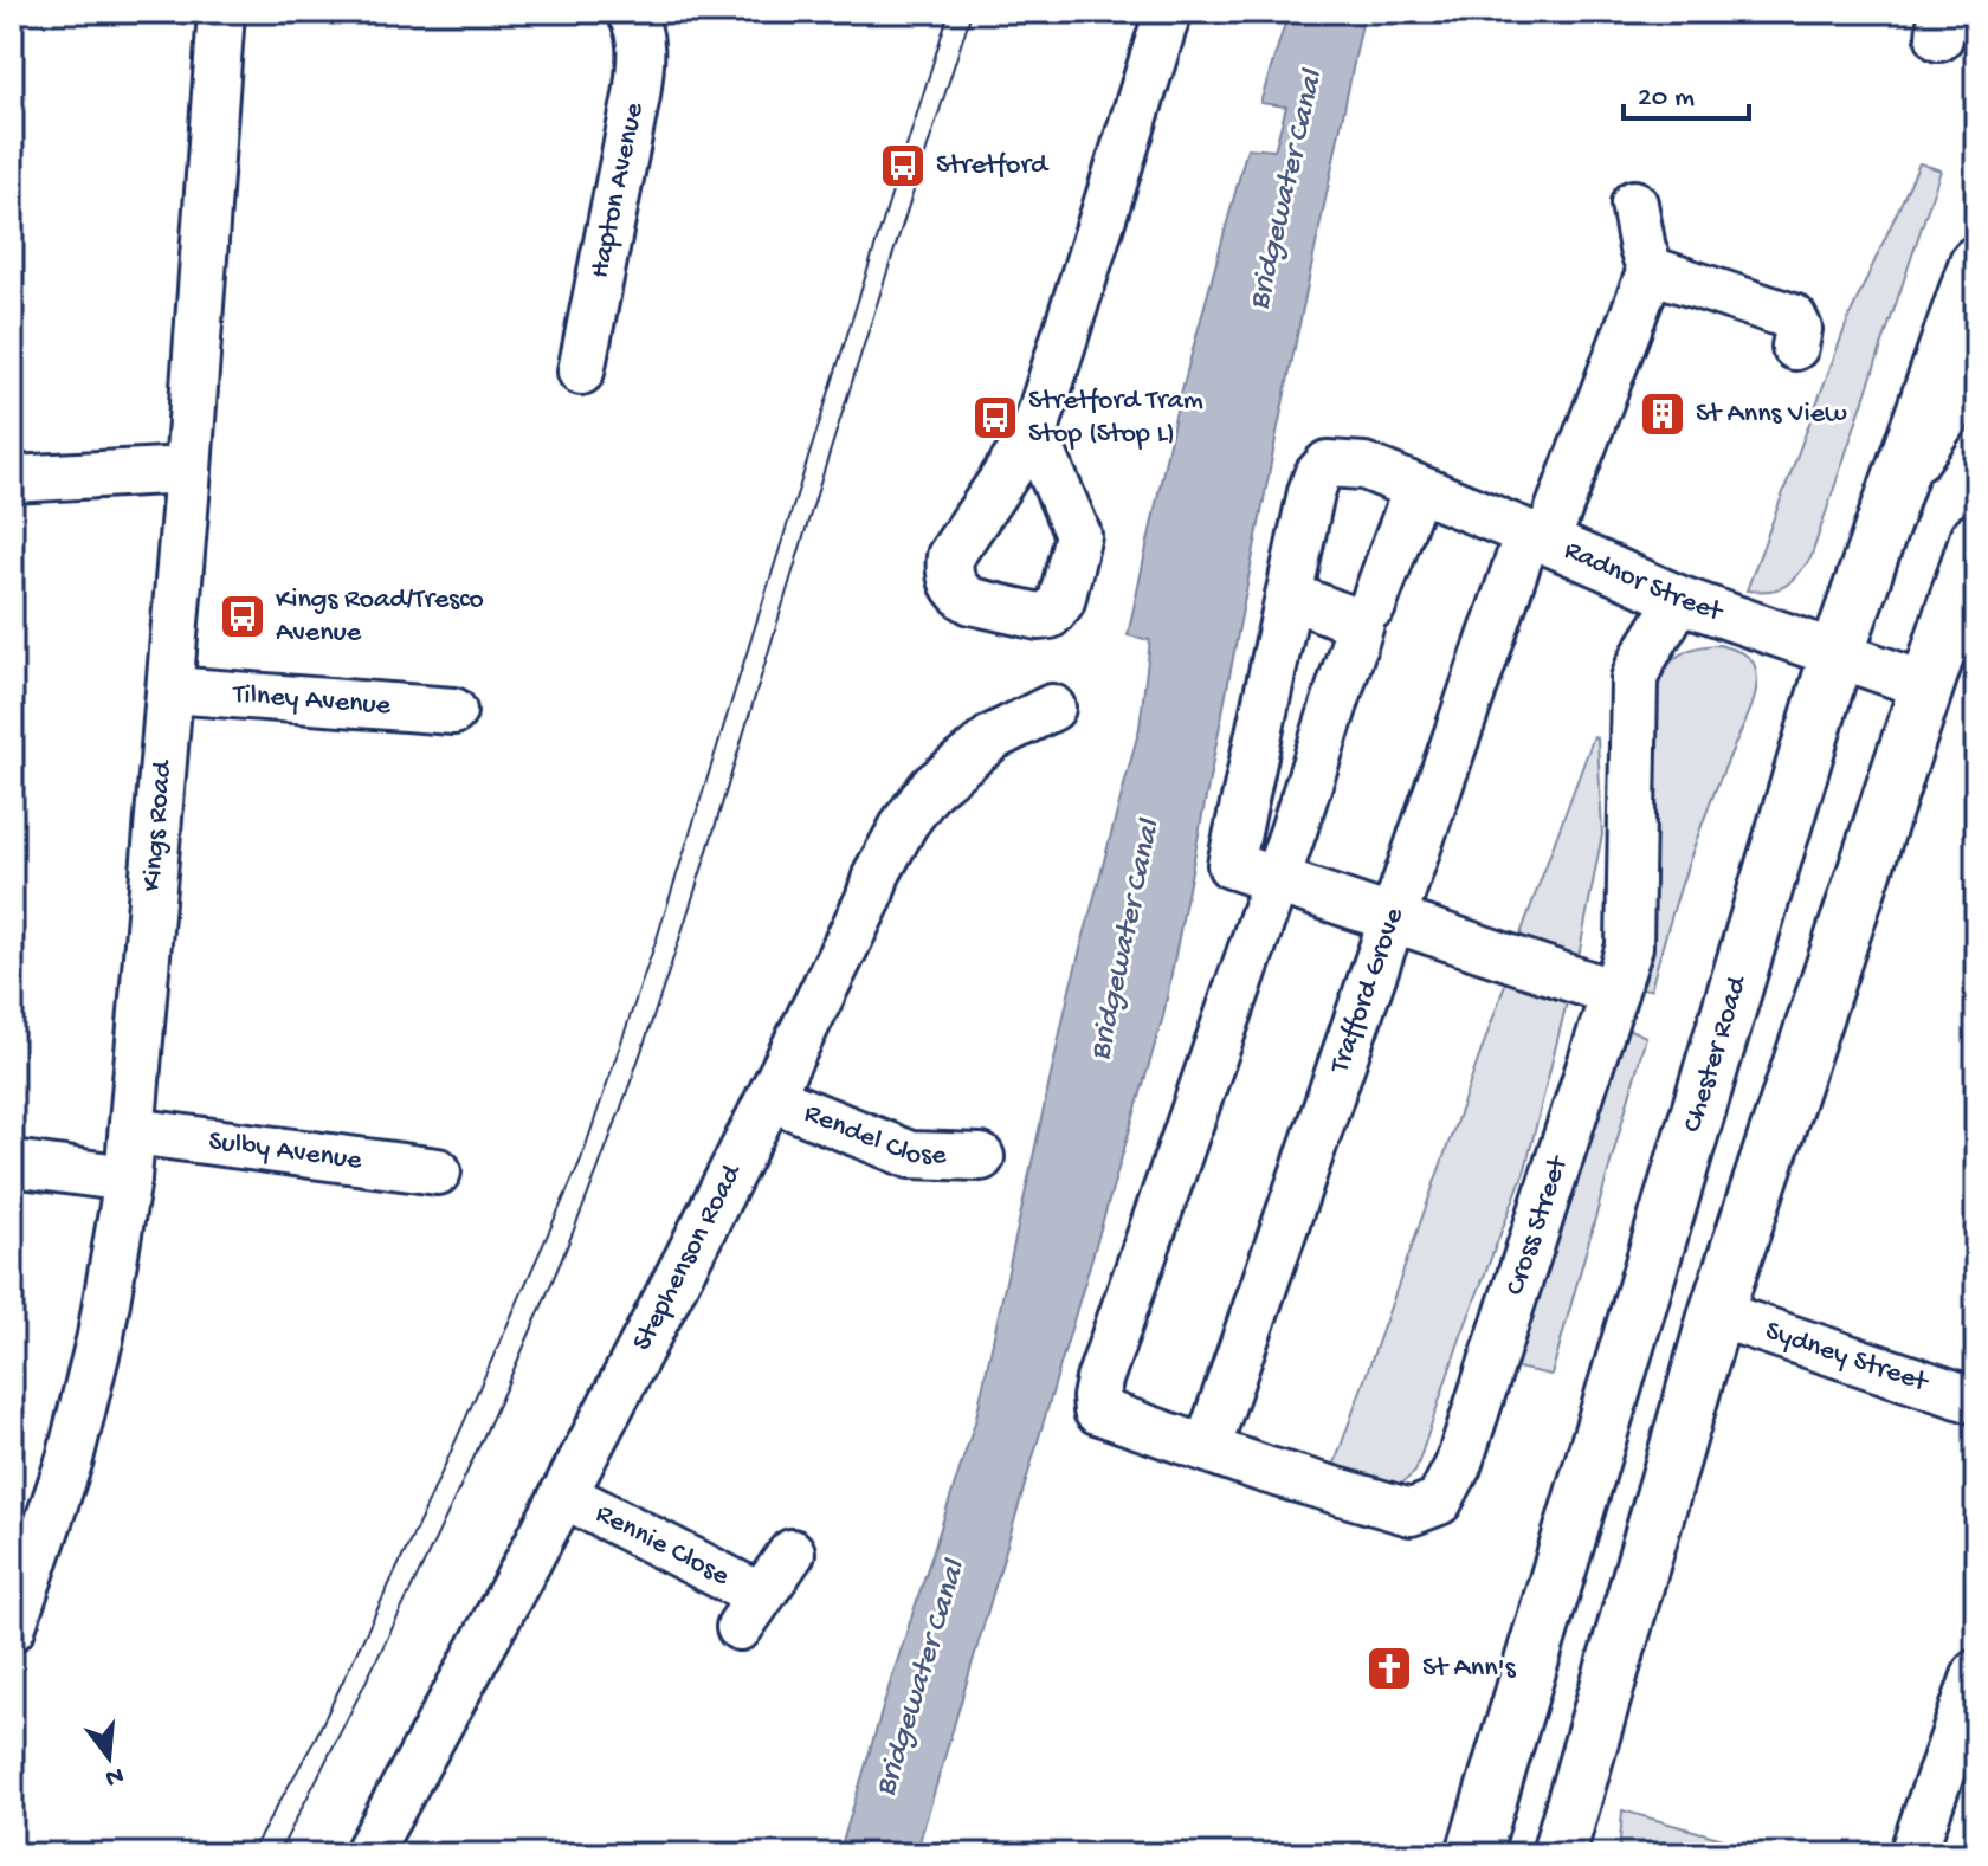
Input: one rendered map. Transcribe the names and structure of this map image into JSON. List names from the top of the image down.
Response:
{
  "streets": {
    "main road": ["Chester Road"],
    "street": [
      "Hapton Avenue",
      "Radnor Street",
      "Tilney Avenue",
      "Kings Road",
      "Trafford Grove",
      "Rendel Close",
      "Sulby Avenue",
      "Cross Street",
      "Stephenson Road",
      "Sydney Street",
      "Rennie Close"
    ]
  },
  "crossings": [
    ["Radnor Street", "Trafford Grove"],
    ["Radnor Street", "Chester Road"],
    ["Radnor Street", "Cross Street"],
    ["Tilney Avenue", "Kings Road"],
    ["Kings Road", "Sulby Avenue"],
    ["Trafford Grove", "Cross Street"],
    ["Rendel Close", "Stephenson Road"],
    ["Stephenson Road", "Rennie Close"]
  ],
  "water": ["Bridgewater Canal"],
  "places": {
    "bus stop": ["Stretford", "Stretford Tram Stop (Stop L)", "Kings Road/Tresco Avenue"],
    "building": ["St Anns View"],
    "church": ["St Ann's"]
  },
  "scale_bar": "20 m",
  "north": "bottom"
}
